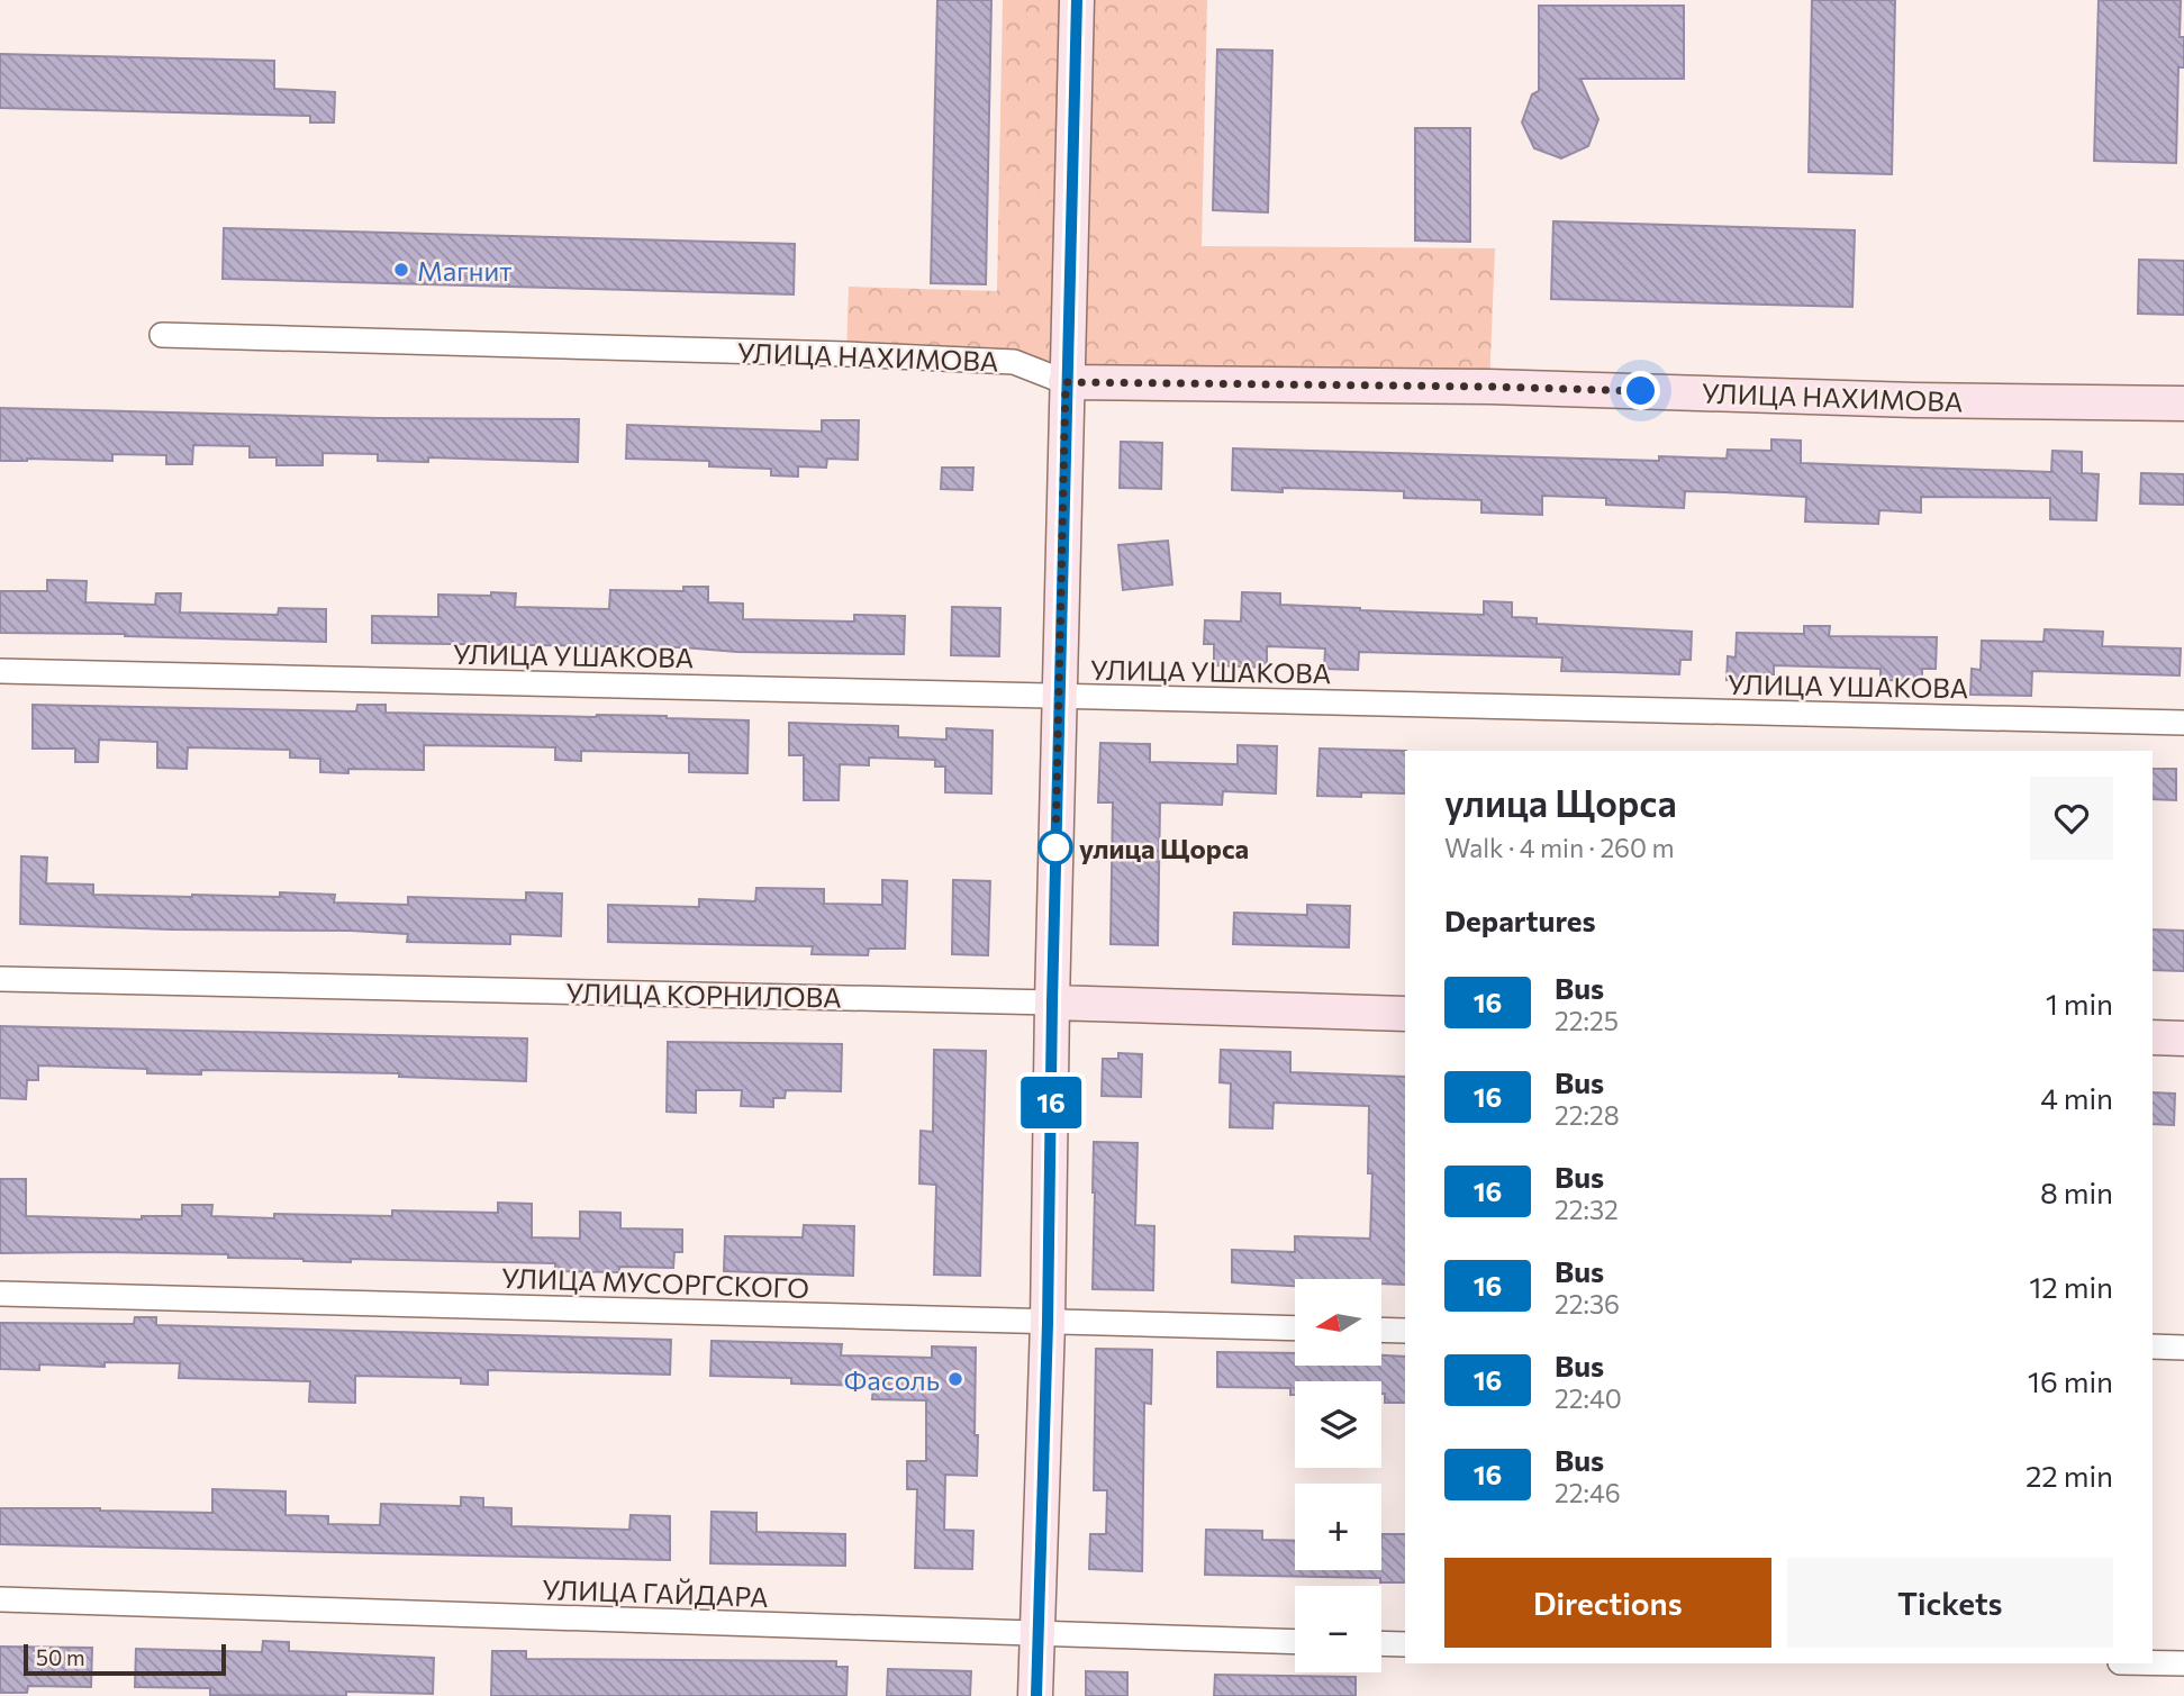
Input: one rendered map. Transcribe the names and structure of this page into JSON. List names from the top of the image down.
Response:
{
  "streets": {
    "street": [
      "УЛИЦА НАХИМОВА",
      "УЛИЦА УШАКОВА",
      "УЛИЦА КОРНИЛОВА",
      "УЛИЦА МУСОРГСКОГО",
      "УЛИЦА ГАЙДАРА"
    ]
  },
  "places": ["Магнит", "улица Щорса", "Фасоль"],
  "lines": ["bus line 16"],
  "scale_bar": "50 m",
  "north": "left",
  "page": {
    "on_map": "16",
    "heading": [
      ["улица Щорса", "Walk · 4 min · 260 m"],
      "Departures"
    ],
    "list": [
      {
        "mark": "16",
        "name": "Bus",
        "note": "22:25",
        "value": "1 min"
      },
      {
        "mark": "16",
        "name": "Bus",
        "note": "22:28",
        "value": "4 min"
      },
      {
        "mark": "16",
        "name": "Bus",
        "note": "22:32",
        "value": "8 min"
      },
      {
        "mark": "16",
        "name": "Bus",
        "note": "22:36",
        "value": "12 min"
      },
      {
        "mark": "16",
        "name": "Bus",
        "note": "22:40",
        "value": "16 min"
      },
      {
        "mark": "16",
        "name": "Bus",
        "note": "22:46",
        "value": "22 min"
      }
    ],
    "map_buttons": ["+", "−"],
    "buttons": ["Directions", "Tickets"],
    "scale": "50 m"
  }
}
